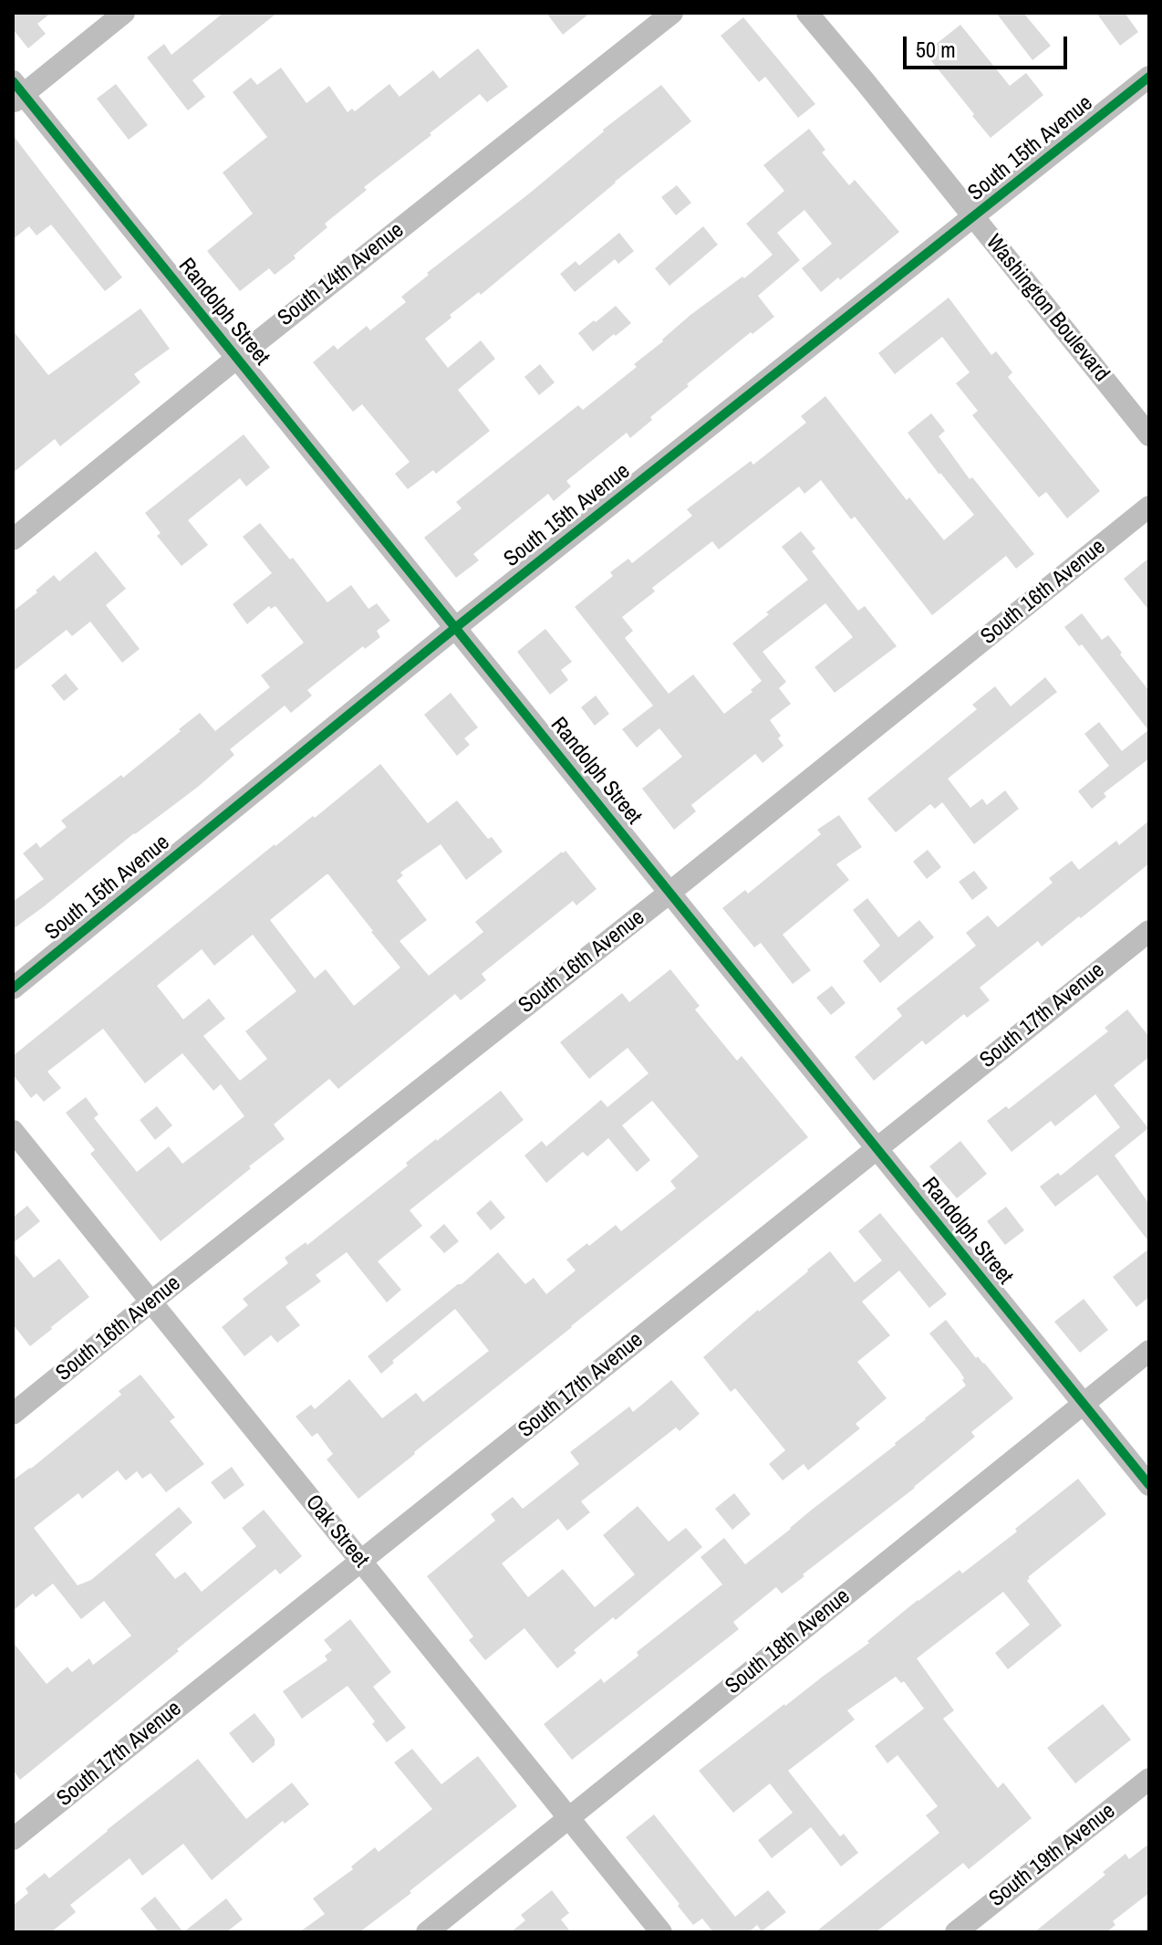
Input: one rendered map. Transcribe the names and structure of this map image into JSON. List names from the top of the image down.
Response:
{
  "streets": {
    "street": [
      "South 15th Avenue",
      "South 14th Avenue",
      "Washington Boulevard",
      "Randolph Street",
      "South 16th Avenue",
      "South 17th Avenue",
      "Oak Street",
      "South 18th Avenue",
      "South 19th Avenue"
    ]
  },
  "crossings": [
    ["South 15th Avenue", "Washington Boulevard"],
    ["South 15th Avenue", "Randolph Street"],
    ["South 14th Avenue", "Randolph Street"],
    ["Randolph Street", "South 16th Avenue"],
    ["Randolph Street", "South 17th Avenue"],
    ["Randolph Street", "South 18th Avenue"],
    ["South 16th Avenue", "Oak Street"],
    ["South 17th Avenue", "Oak Street"],
    ["Oak Street", "South 18th Avenue"]
  ],
  "scale_bar": "50 m"
}
